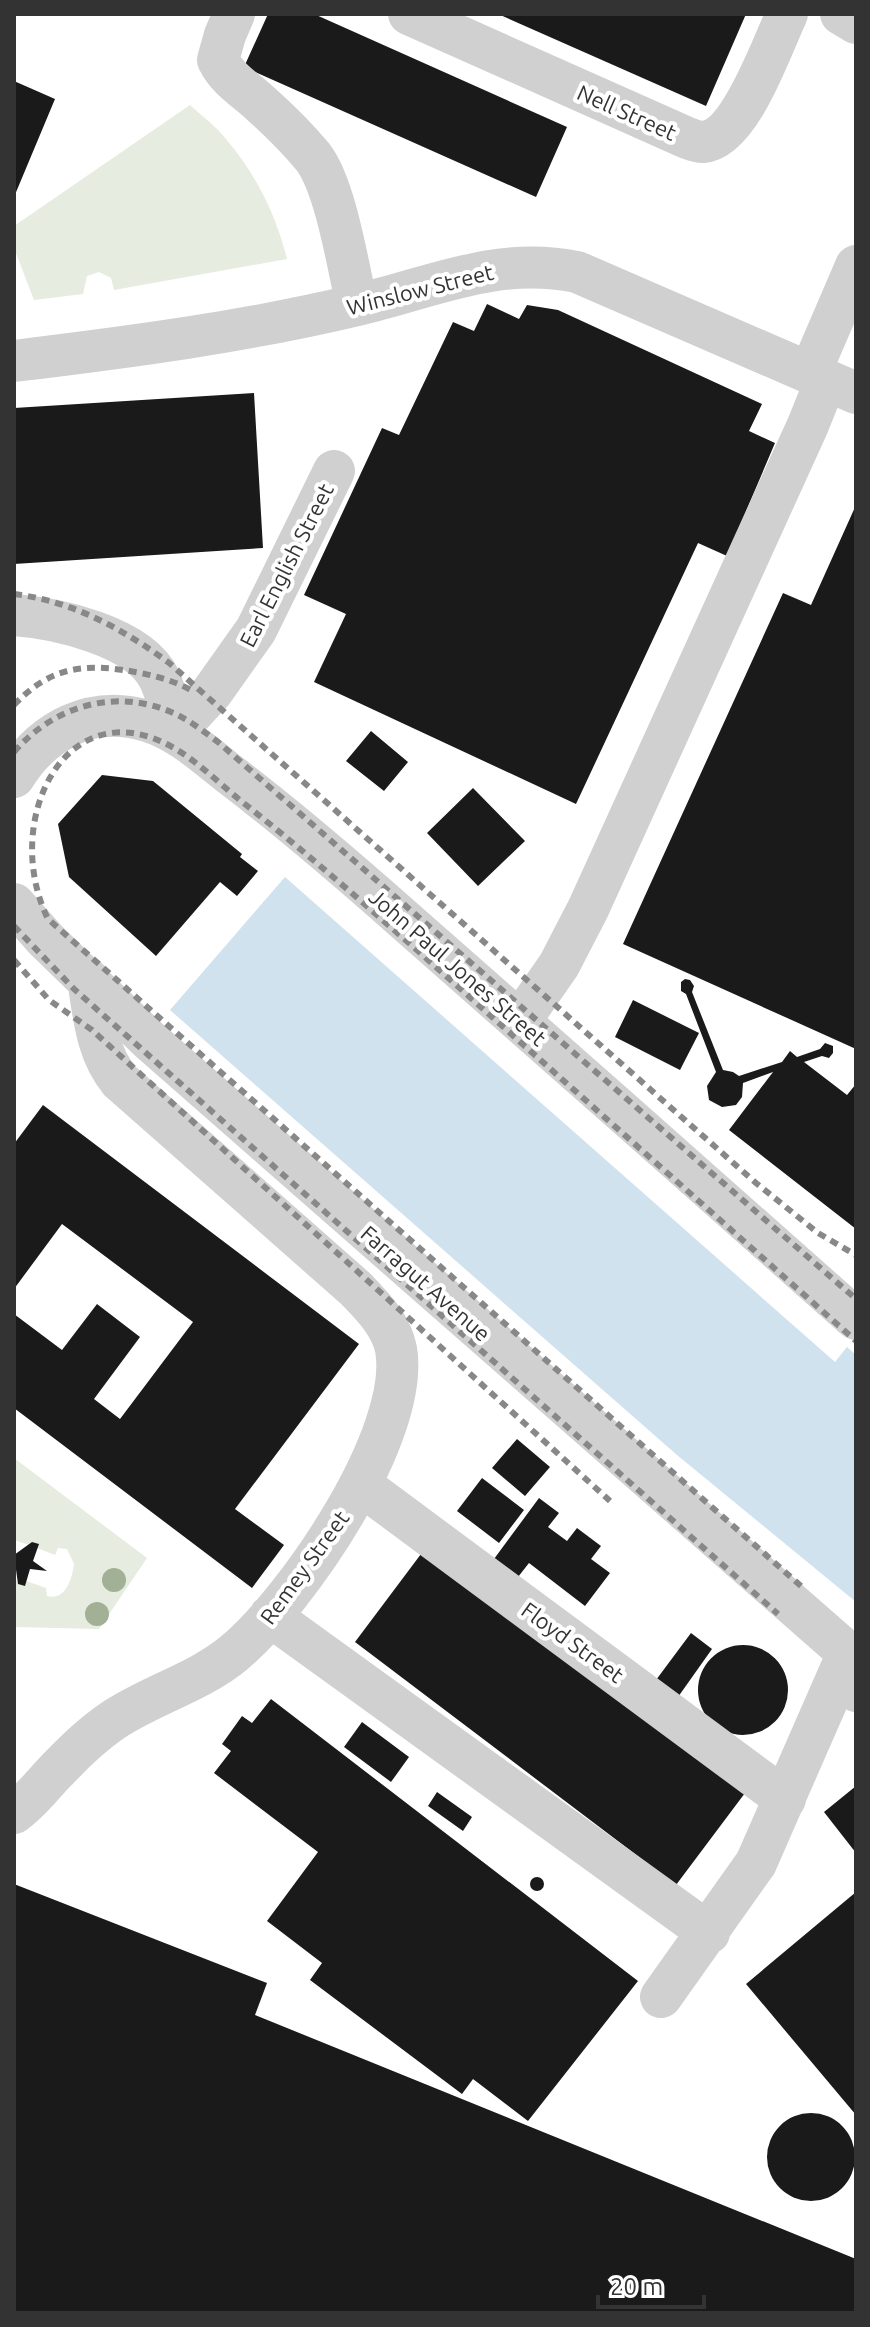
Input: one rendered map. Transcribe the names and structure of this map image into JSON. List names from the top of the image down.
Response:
{
  "streets": {
    "street": [
      "Nell Street",
      "Winslow Street",
      "Earl English Street",
      "John Paul Jones Street",
      "Farragut Avenue",
      "Remey Street",
      "Floyd Street"
    ]
  },
  "crossings": [
    ["Earl English Street", "John Paul Jones Street"],
    ["Farragut Avenue", "Remey Street"],
    ["Remey Street", "Floyd Street"]
  ],
  "scale_bar": "20 m"
}
